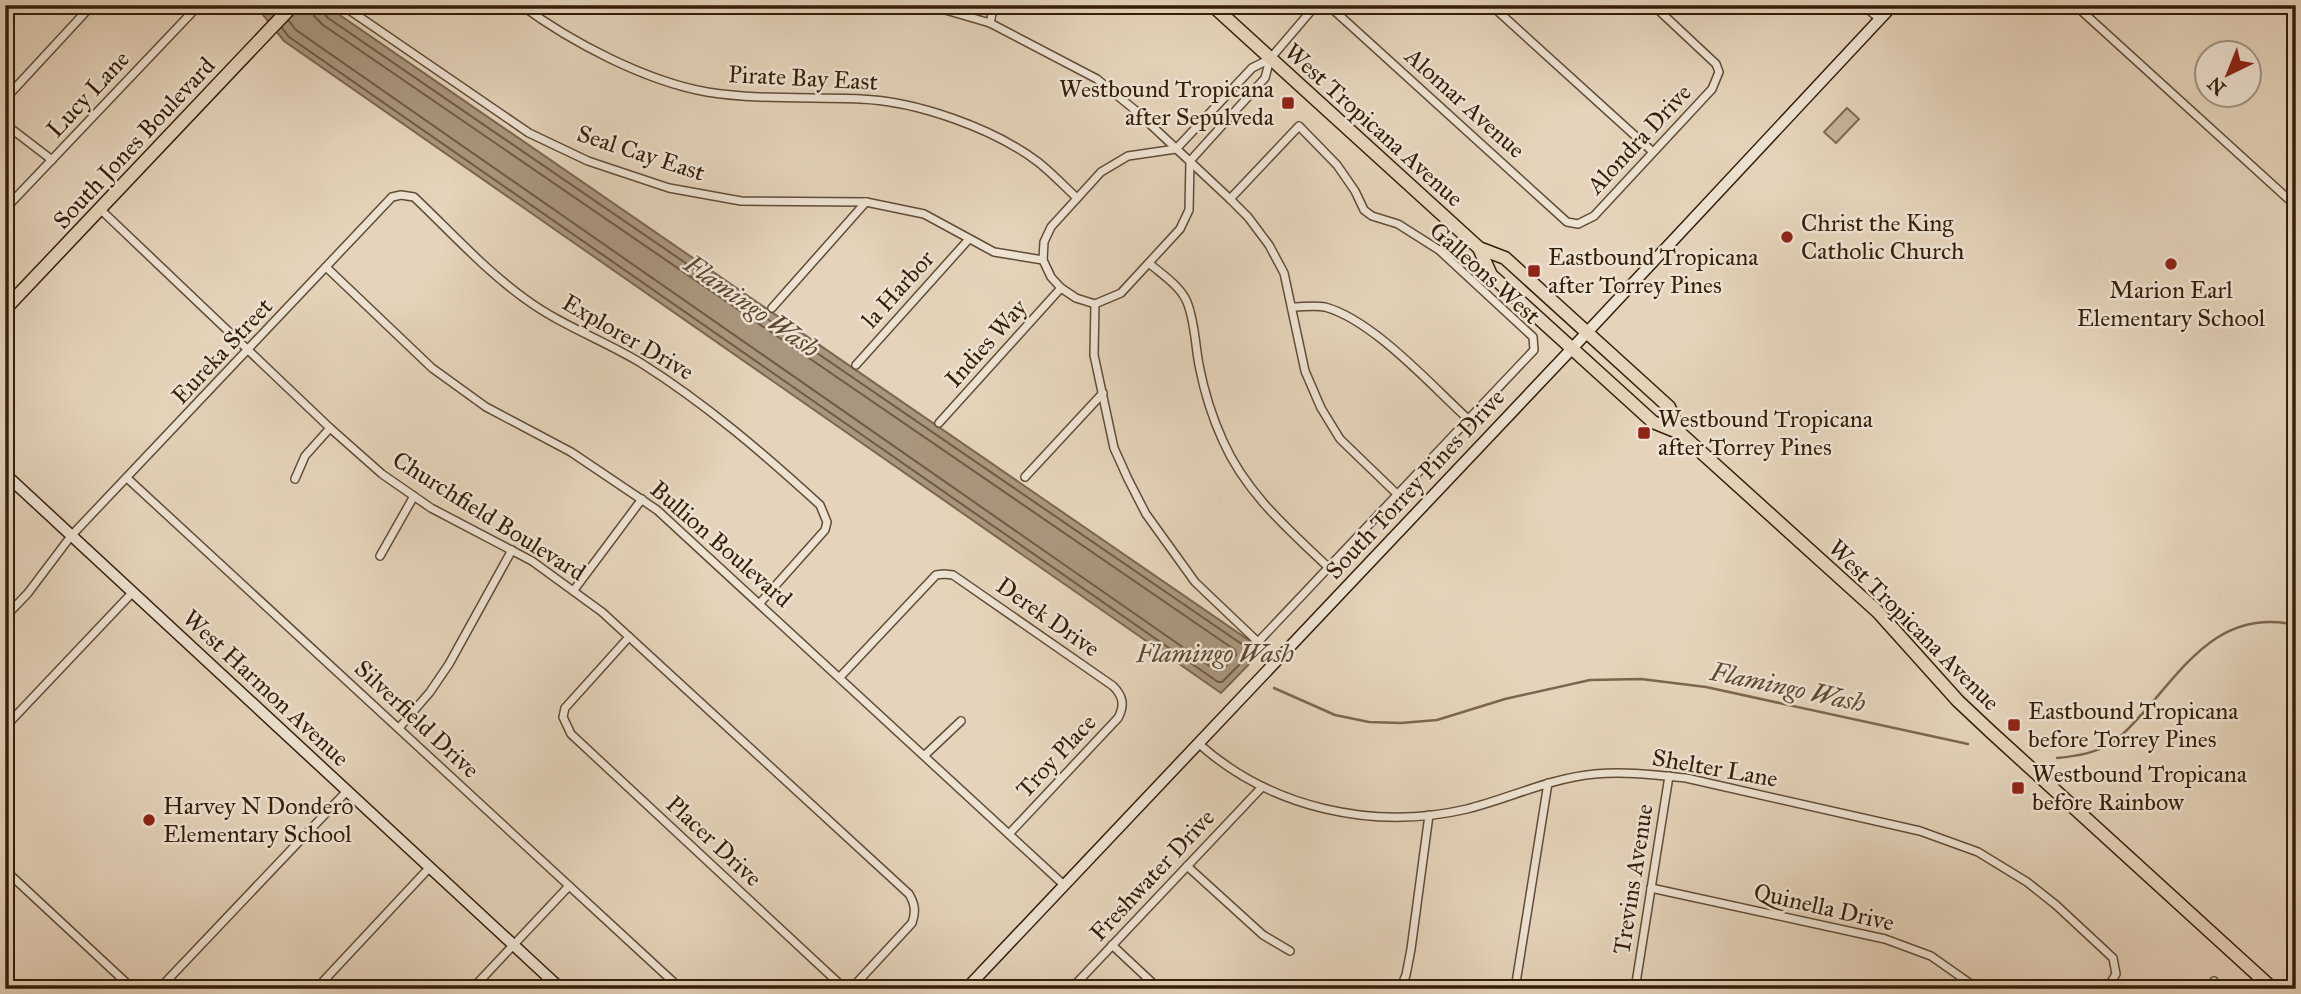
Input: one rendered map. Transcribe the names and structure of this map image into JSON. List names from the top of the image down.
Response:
{
  "streets": {
    "main road": [
      "West Tropicana Avenue",
      "South Jones Boulevard",
      "South Torrey Pines Drive",
      "West Harmon Avenue"
    ],
    "street": [
      "Pirate Bay East",
      "Lucy Lane",
      "Alomar Avenue",
      "Alondra Drive",
      "Seal Cay East",
      "Galleons West",
      "la Harbor",
      "Explorer Drive",
      "Indies Way",
      "Eureka Street",
      "Churchfield Boulevard",
      "Bullion Boulevard",
      "Derek Drive",
      "Silverfield Drive",
      "Troy Place",
      "Shelter Lane",
      "Placer Drive",
      "Freshwater Drive",
      "Trevins Avenue",
      "Quinella Drive"
    ]
  },
  "crossings": [
    ["Alomar Avenue", "Alondra Drive"],
    ["West Tropicana Avenue", "South Torrey Pines Drive"],
    ["South Jones Boulevard", "Churchfield Boulevard"],
    ["Seal Cay East", "la Harbor"],
    ["Explorer Drive", "Eureka Street"],
    ["Explorer Drive", "Bullion Boulevard"],
    ["Eureka Street", "Churchfield Boulevard"],
    ["Eureka Street", "Bullion Boulevard"],
    ["Eureka Street", "West Harmon Avenue"],
    ["Eureka Street", "Silverfield Drive"],
    ["South Torrey Pines Drive", "Bullion Boulevard"],
    ["South Torrey Pines Drive", "Shelter Lane"],
    ["Churchfield Boulevard", "Placer Drive"],
    ["Bullion Boulevard", "Derek Drive"],
    ["Bullion Boulevard", "Troy Place"],
    ["Derek Drive", "Troy Place"],
    ["Shelter Lane", "Freshwater Drive"],
    ["Shelter Lane", "Trevins Avenue"],
    ["Trevins Avenue", "Quinella Drive"]
  ],
  "water": ["Flamingo Wash"],
  "places": {
    "transit": [
      "Westbound Tropicana after Sepulveda",
      "Eastbound Tropicana after Torrey Pines",
      "Westbound Tropicana after Torrey Pines",
      "Eastbound Tropicana before Torrey Pines",
      "Westbound Tropicana before Rainbow"
    ],
    "other": ["Christ the King Catholic Church", "Marion Earl Elementary School", "Harvey N Dondero Elementary School"]
  },
  "north": "bottom left"
}
